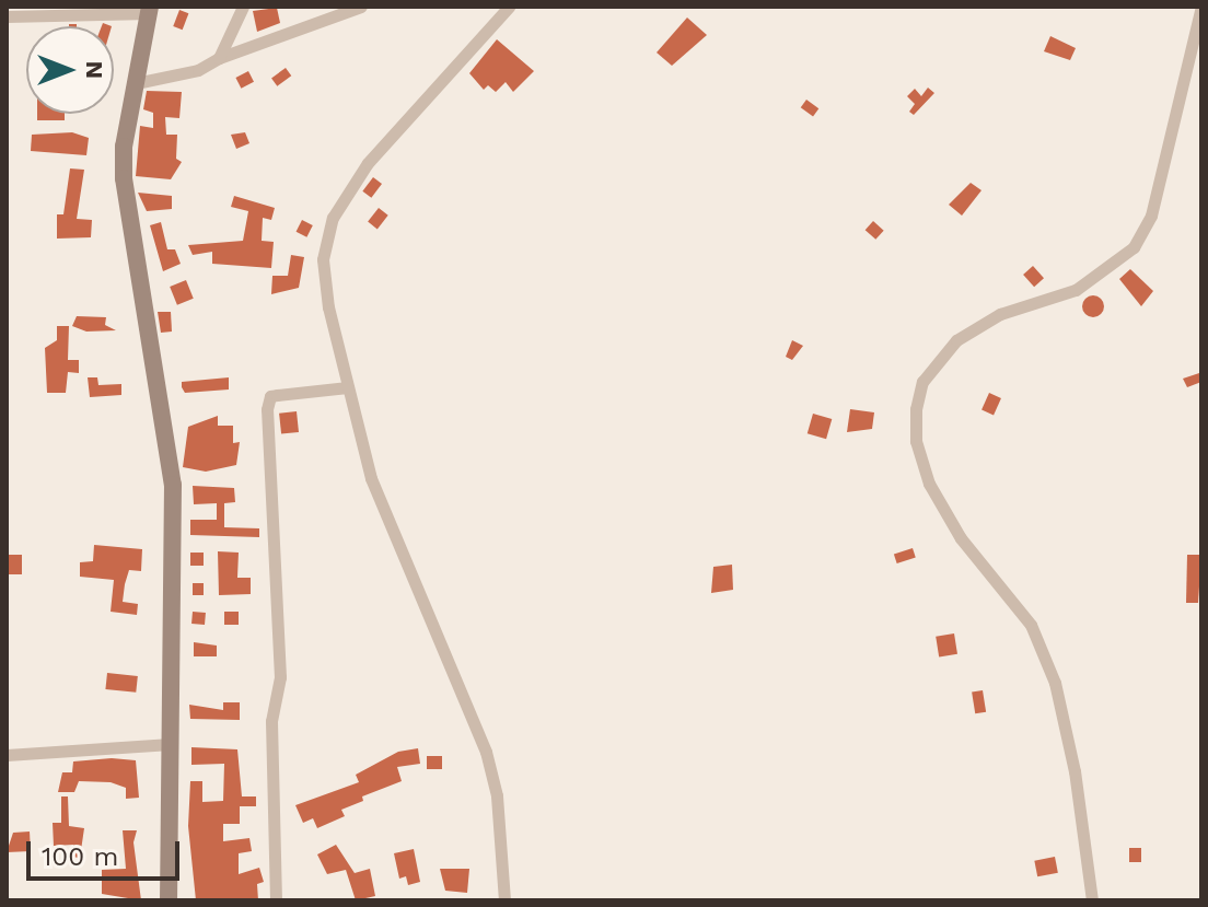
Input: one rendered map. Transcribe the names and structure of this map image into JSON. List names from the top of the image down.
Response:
{
  "scale_bar": "100 m",
  "north": "right"
}
